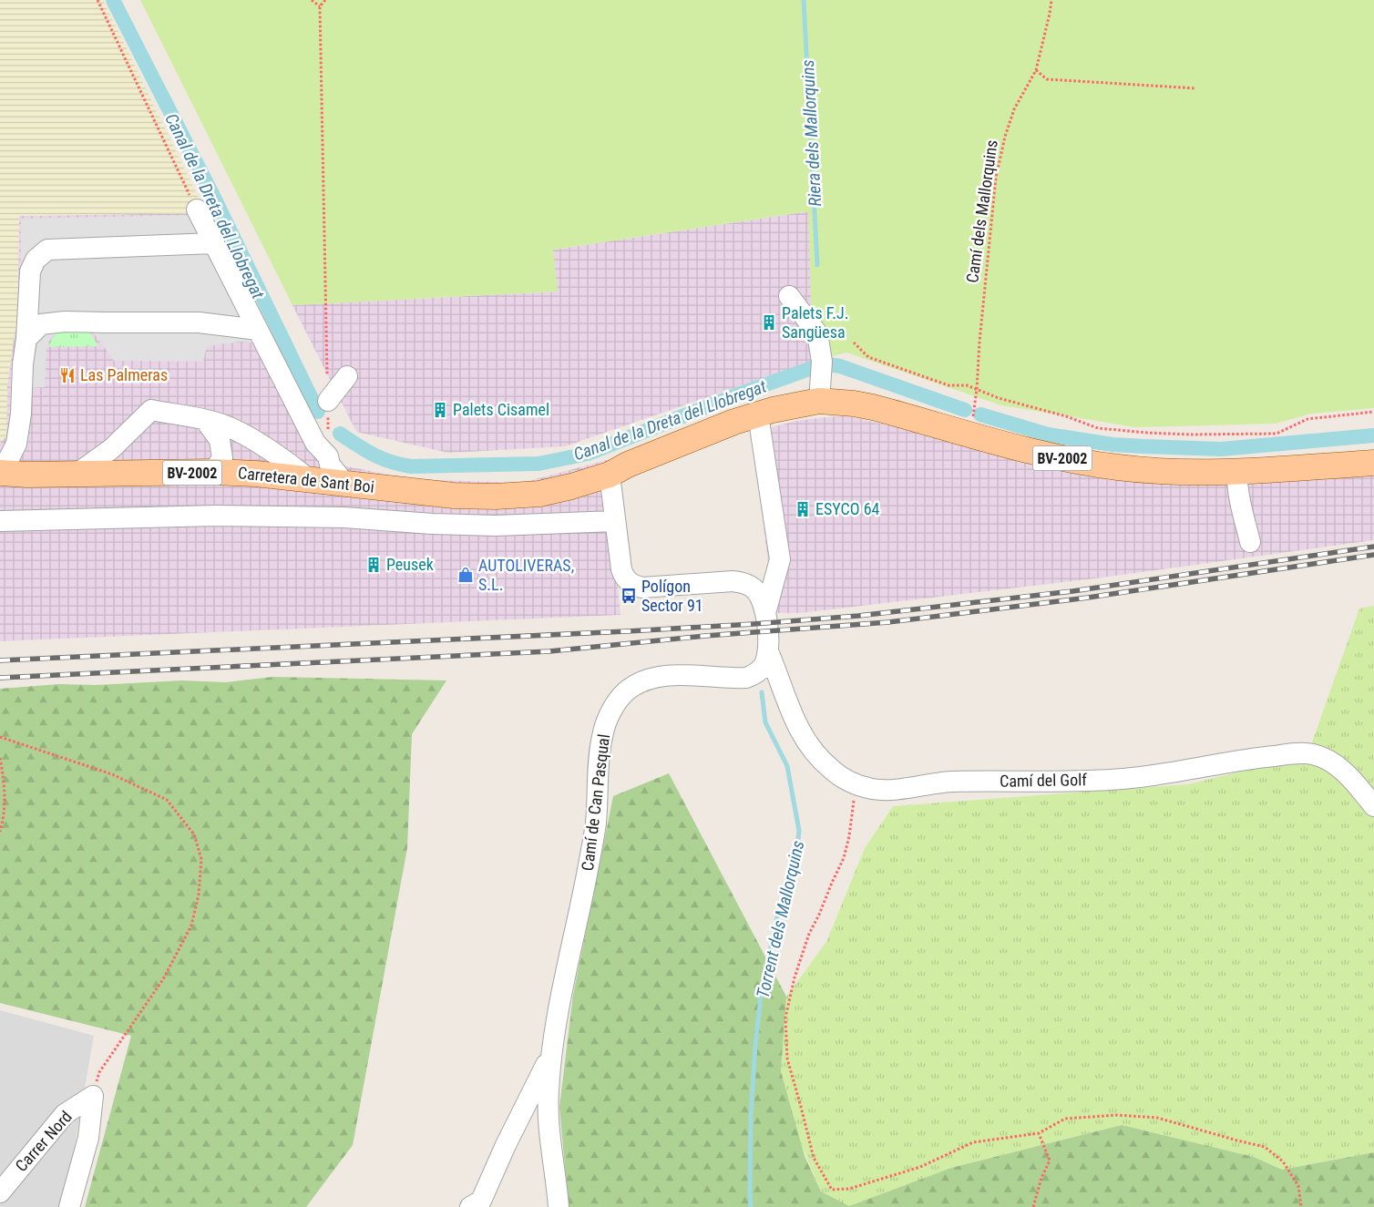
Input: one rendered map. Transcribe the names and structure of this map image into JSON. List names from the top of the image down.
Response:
{
  "streets": {
    "main road": ["BV-2002", "Carretera de Sant Boi"],
    "street": ["Camí del Golf", "Camí de Can Pasqual", "Carrer Nord"],
    "path": ["Camí dels Mallorquins"]
  },
  "crossings": [
    ["Camí dels Mallorquins", "BV-2002"],
    ["BV-2002", "Carretera de Sant Boi"],
    ["Camí del Golf", "Camí de Can Pasqual"]
  ],
  "water": ["Riera dels Mallorquins", "Canal de la Dreta del Llobregat", "Torrent dels Mallorquins"],
  "places": {
    "building": [
      "Palets F.J. Sangüesa",
      "Palets Cisamel",
      "ESYCO 64",
      "Peusek"
    ],
    "restaurant": ["Las Palmeras"],
    "shop": ["AUTOLIVERAS, S.L."],
    "bus stop": ["Polígon Sector 91"]
  }
}
